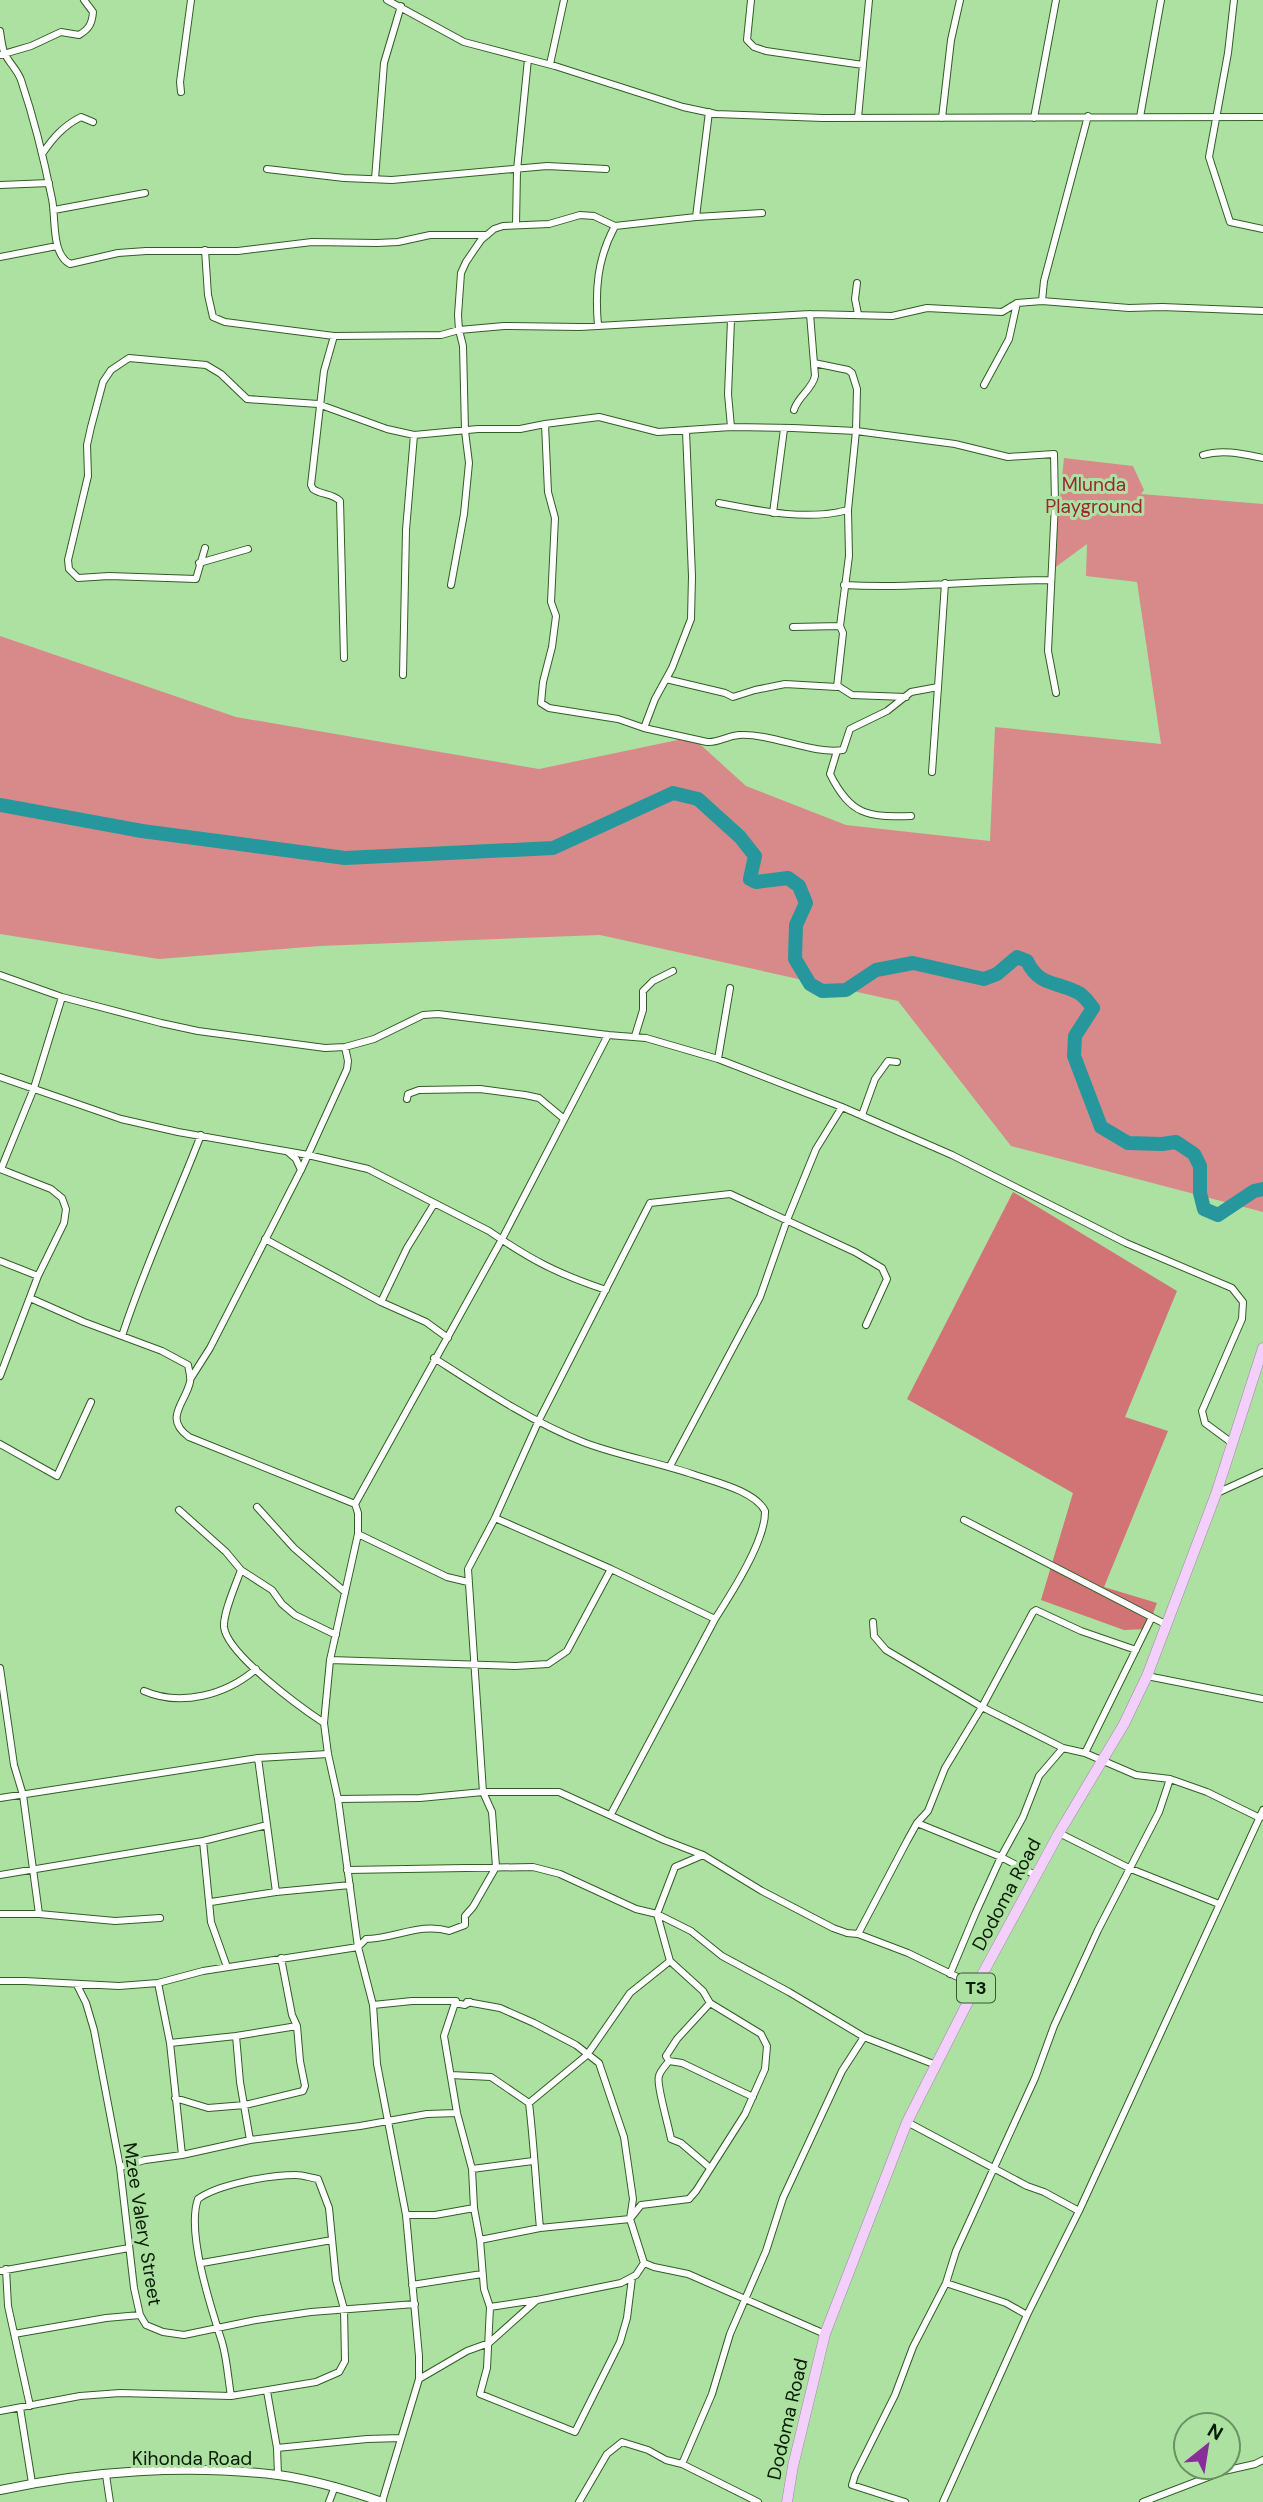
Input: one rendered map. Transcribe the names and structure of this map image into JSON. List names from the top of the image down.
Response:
{
  "streets": {
    "highway": ["Dodoma Road", "T3"],
    "street": ["Mzee Valery Street", "Kihonda Road"]
  },
  "parks": ["Mlunda Playground"],
  "north": "top right"
}
